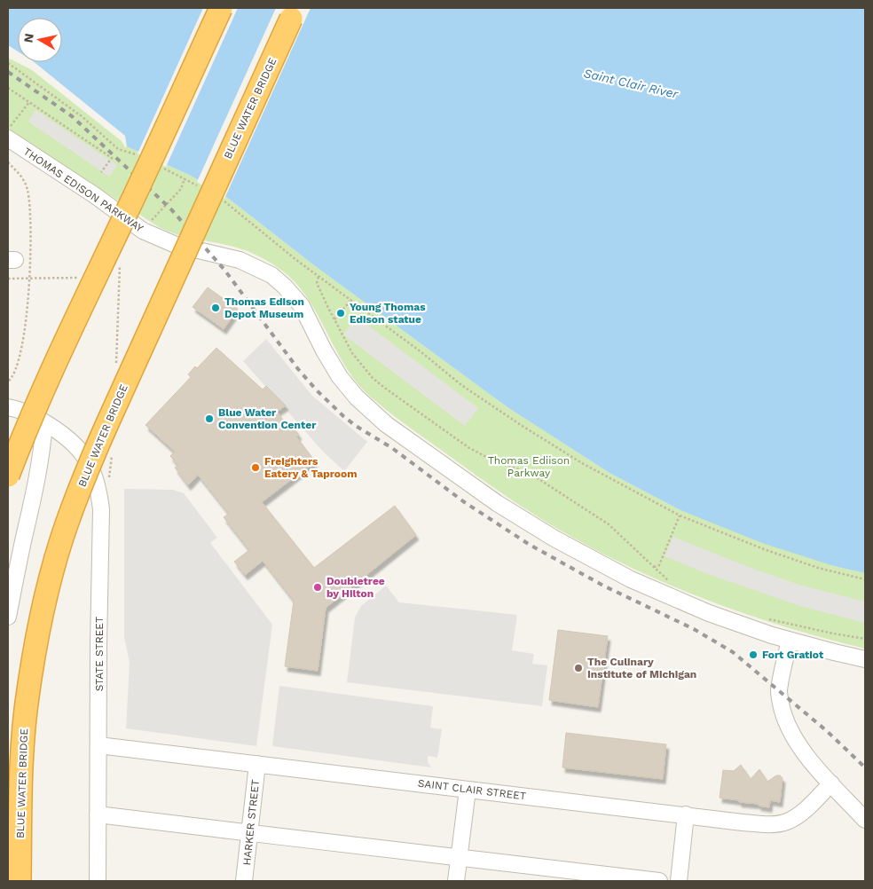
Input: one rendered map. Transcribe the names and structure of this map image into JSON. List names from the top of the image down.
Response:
{
  "streets": {
    "highway": ["BLUE WATER BRIDGE"],
    "street": [
      "THOMAS EDISON PARKWAY",
      "STATE STREET",
      "SAINT CLAIR STREET",
      "HARKER STREET"
    ]
  },
  "crossings": [
    ["STATE STREET", "SAINT CLAIR STREET"],
    ["SAINT CLAIR STREET", "HARKER STREET"]
  ],
  "water": ["Saint Clair River"],
  "parks": ["Thomas Ediison Parkway"],
  "places": [
    "Thomas Edison Depot Museum",
    "Young Thomas Edison statue",
    "Blue Water Convention Center",
    "Freighters Eatery & Taproom",
    "Doubletree by Hilton",
    "Fort Gratiot",
    "The Culinary Institute of Michigan"
  ],
  "north": "left"
}
